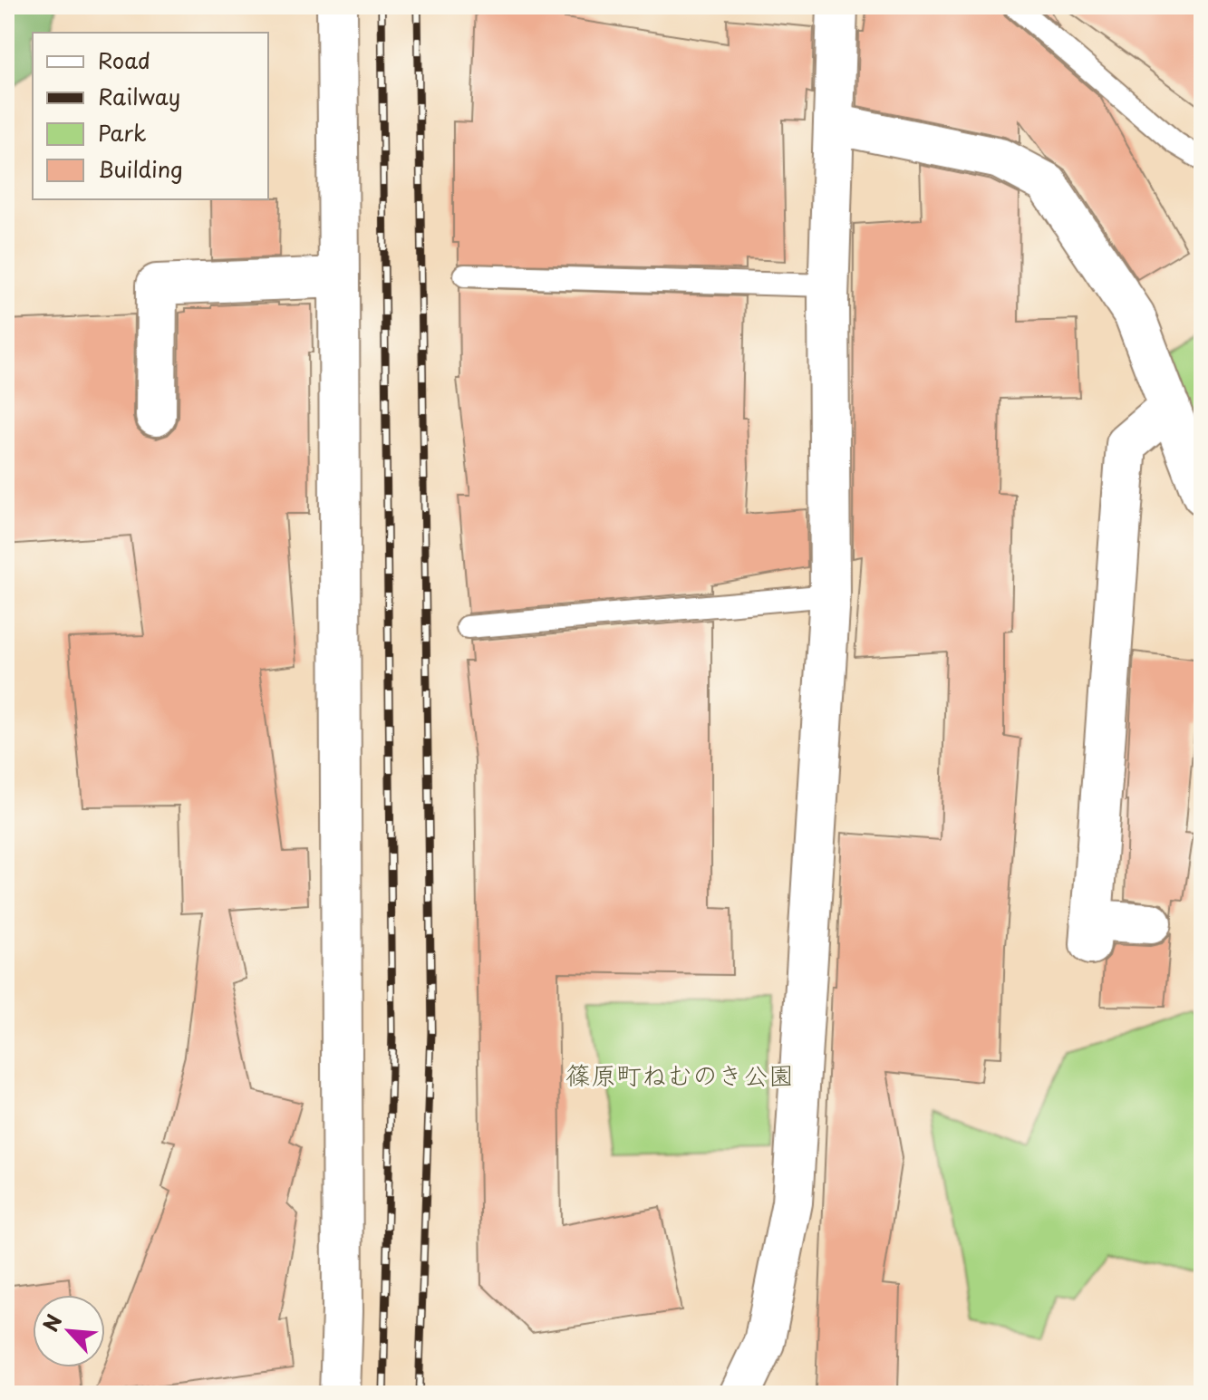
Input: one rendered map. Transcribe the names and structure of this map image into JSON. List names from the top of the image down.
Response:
{
  "parks": ["篠原町ねむのき公園"],
  "legend": [
    "Road",
    "Railway",
    "Park",
    "Building"
  ],
  "north": "top left"
}
